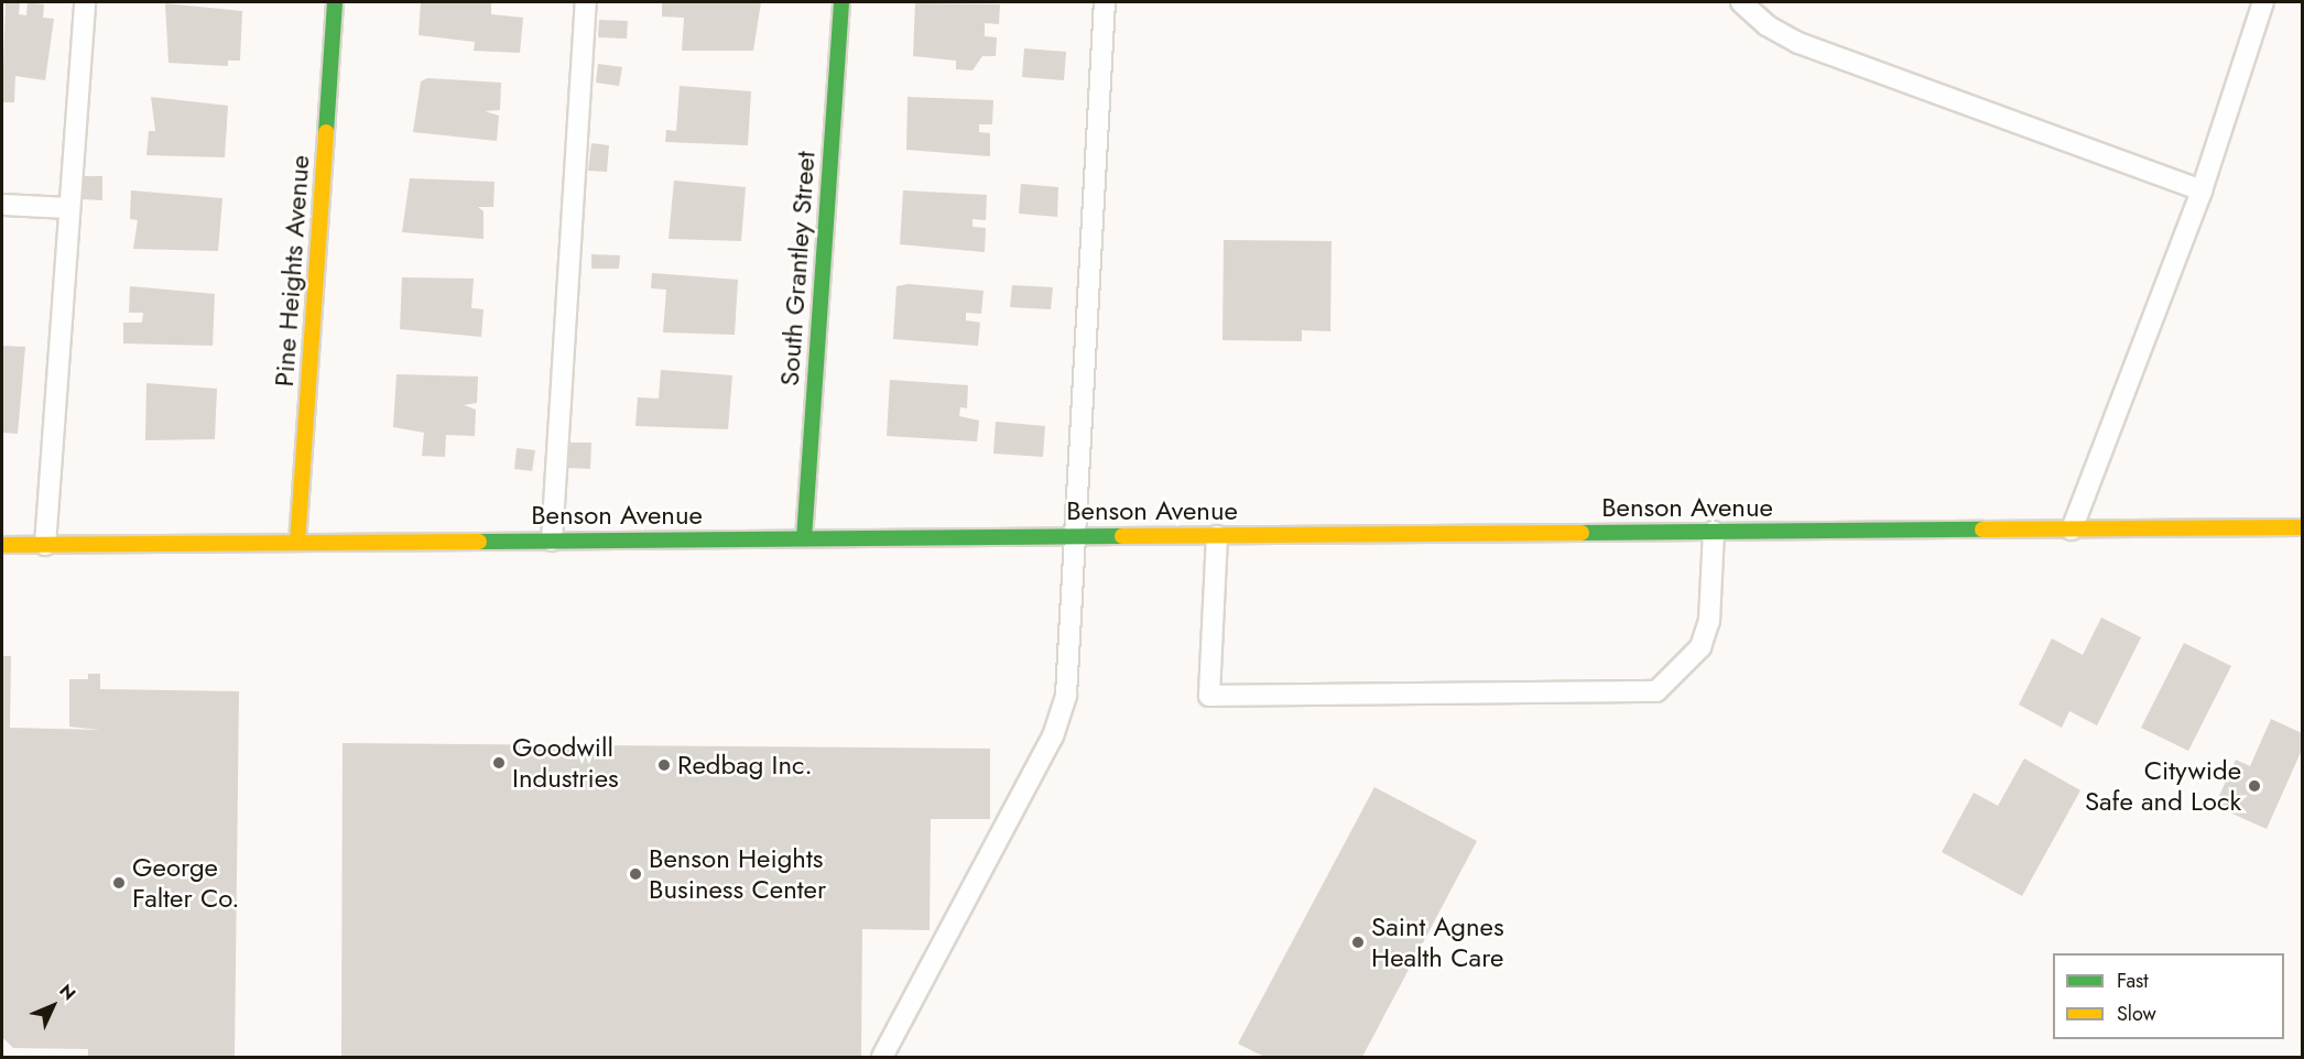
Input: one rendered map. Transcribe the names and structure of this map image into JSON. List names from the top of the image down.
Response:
{
  "streets": {
    "street": ["South Grantley Street", "Pine Heights Avenue", "Benson Avenue"]
  },
  "crossings": [
    ["South Grantley Street", "Benson Avenue"],
    ["Pine Heights Avenue", "Benson Avenue"]
  ],
  "places": [
    "Goodwill Industries",
    "Redbag Inc.",
    "Citywide Safe and Lock",
    "Benson Heights Business Center",
    "George Falter Co.",
    "Saint Agnes Health Care"
  ],
  "legend": ["Fast", "Slow"],
  "north": "top right"
}
